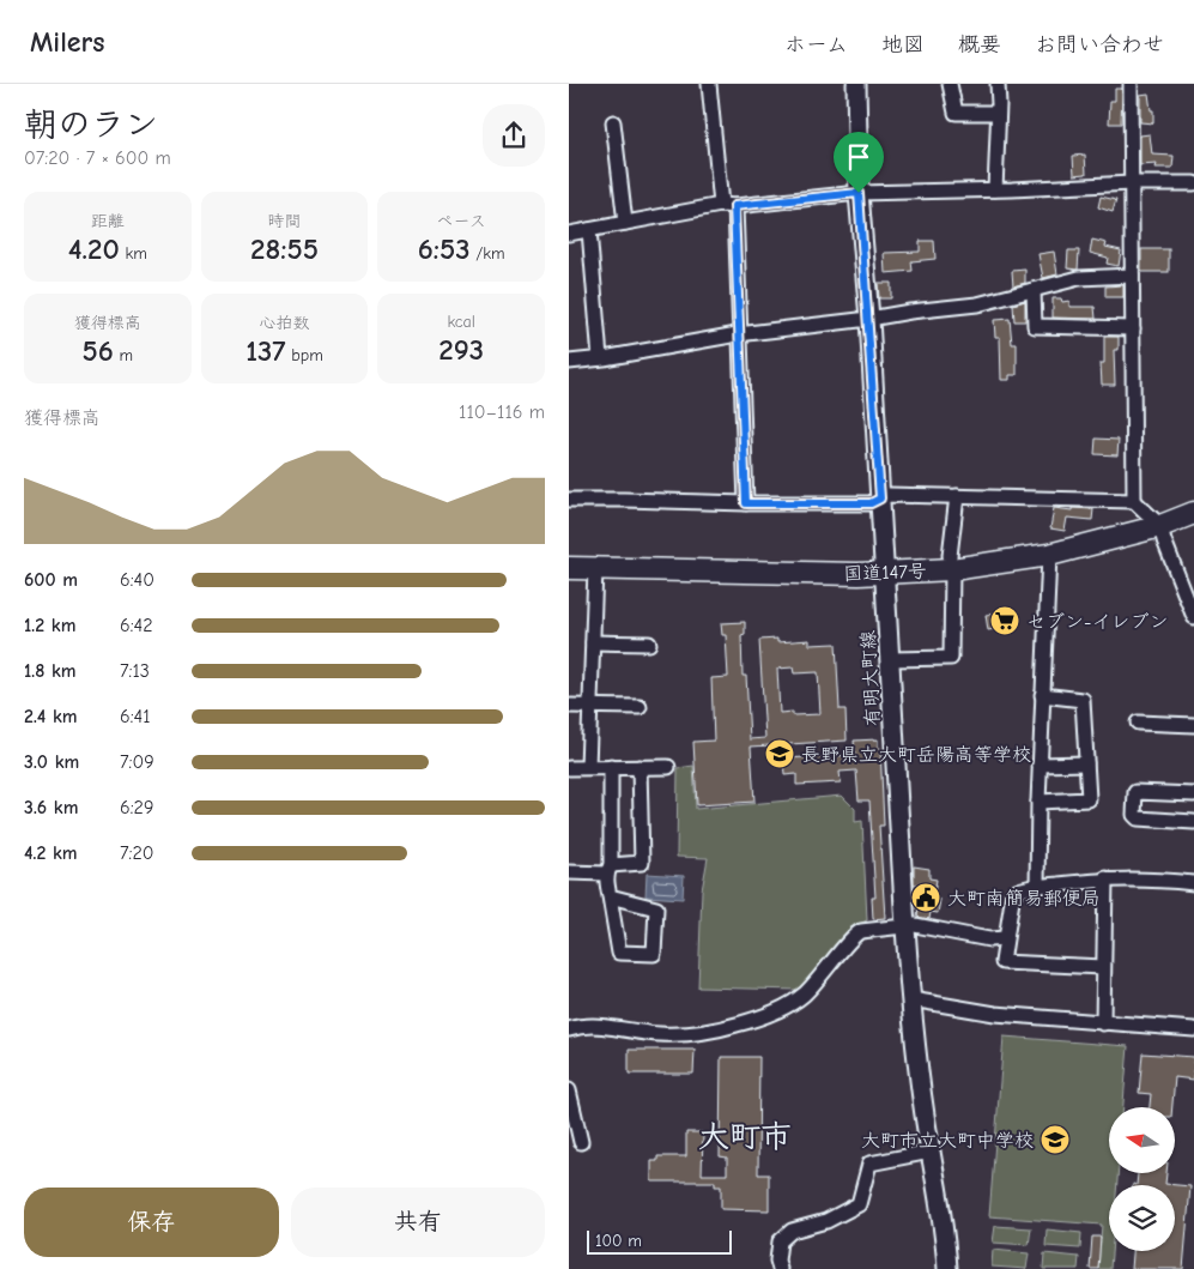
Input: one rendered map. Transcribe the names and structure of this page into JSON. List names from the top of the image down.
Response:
{
  "streets": {
    "highway": ["国道147号"],
    "main road": ["有明大町線"]
  },
  "crossings": [
    ["国道147号", "有明大町線"]
  ],
  "districts": ["大町市"],
  "places": {
    "supermarket": ["セブン-イレブン"],
    "school or university": ["長野県立大町岳陽高等学校", "大町市立大町中学校"],
    "public building": ["大町南簡易郵便局"]
  },
  "scale_bar": "100 m",
  "north": "left",
  "page": {
    "header": "Milers",
    "nav": [
      "ホーム",
      "地図",
      "概要",
      "お問い合わせ"
    ],
    "heading": ["朝のラン", "07:20 · 7 × 600 m"],
    "stats": [
      ["距離", "4.20 km"],
      ["時間", "28:55"],
      ["ペース", "6:53 /km"],
      ["獲得標高", "56 m"],
      ["心拍数", "137 bpm"],
      ["kcal", "293"]
    ],
    "chart": ["獲得標高", "110–116 m"],
    "list": [
      {
        "name": "600 m",
        "note": "6:40"
      },
      {
        "name": "1.2 km",
        "note": "6:42"
      },
      {
        "name": "1.8 km",
        "note": "7:13"
      },
      {
        "name": "2.4 km",
        "note": "6:41"
      },
      {
        "name": "3.0 km",
        "note": "7:09"
      },
      {
        "name": "3.6 km",
        "note": "6:29"
      },
      {
        "name": "4.2 km",
        "note": "7:20"
      }
    ],
    "buttons": ["保存", "共有"],
    "scale": "100 m"
  }
}
